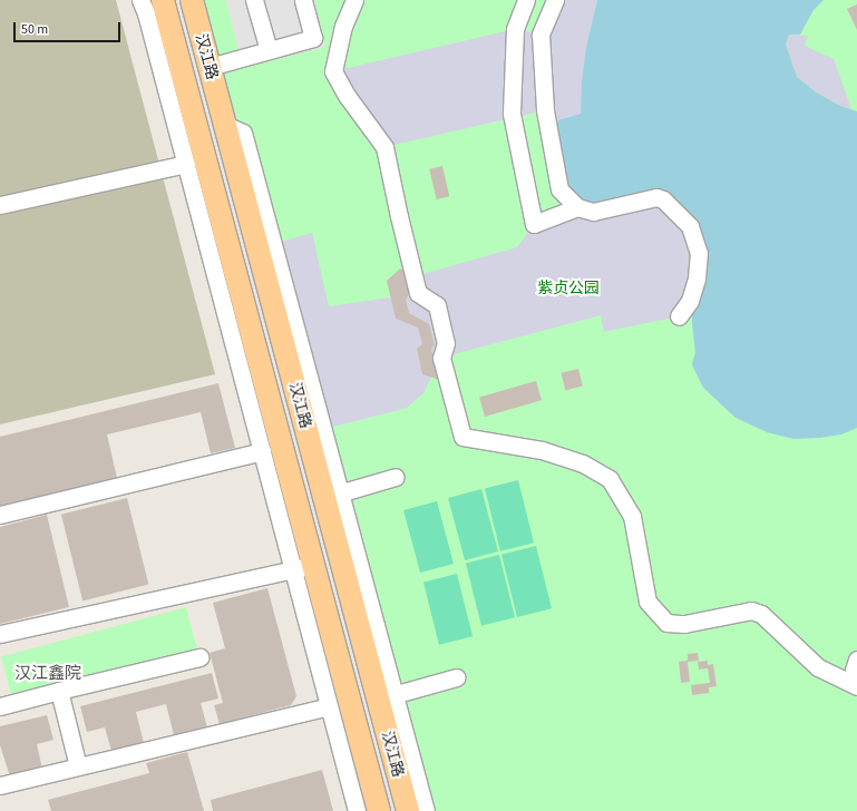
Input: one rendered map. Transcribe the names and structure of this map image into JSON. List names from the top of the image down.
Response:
{
  "streets": {
    "main road": ["汉江路"]
  },
  "districts": ["汉江鑫院"],
  "parks": ["紫贞公园"],
  "scale_bar": "50 m"
}
